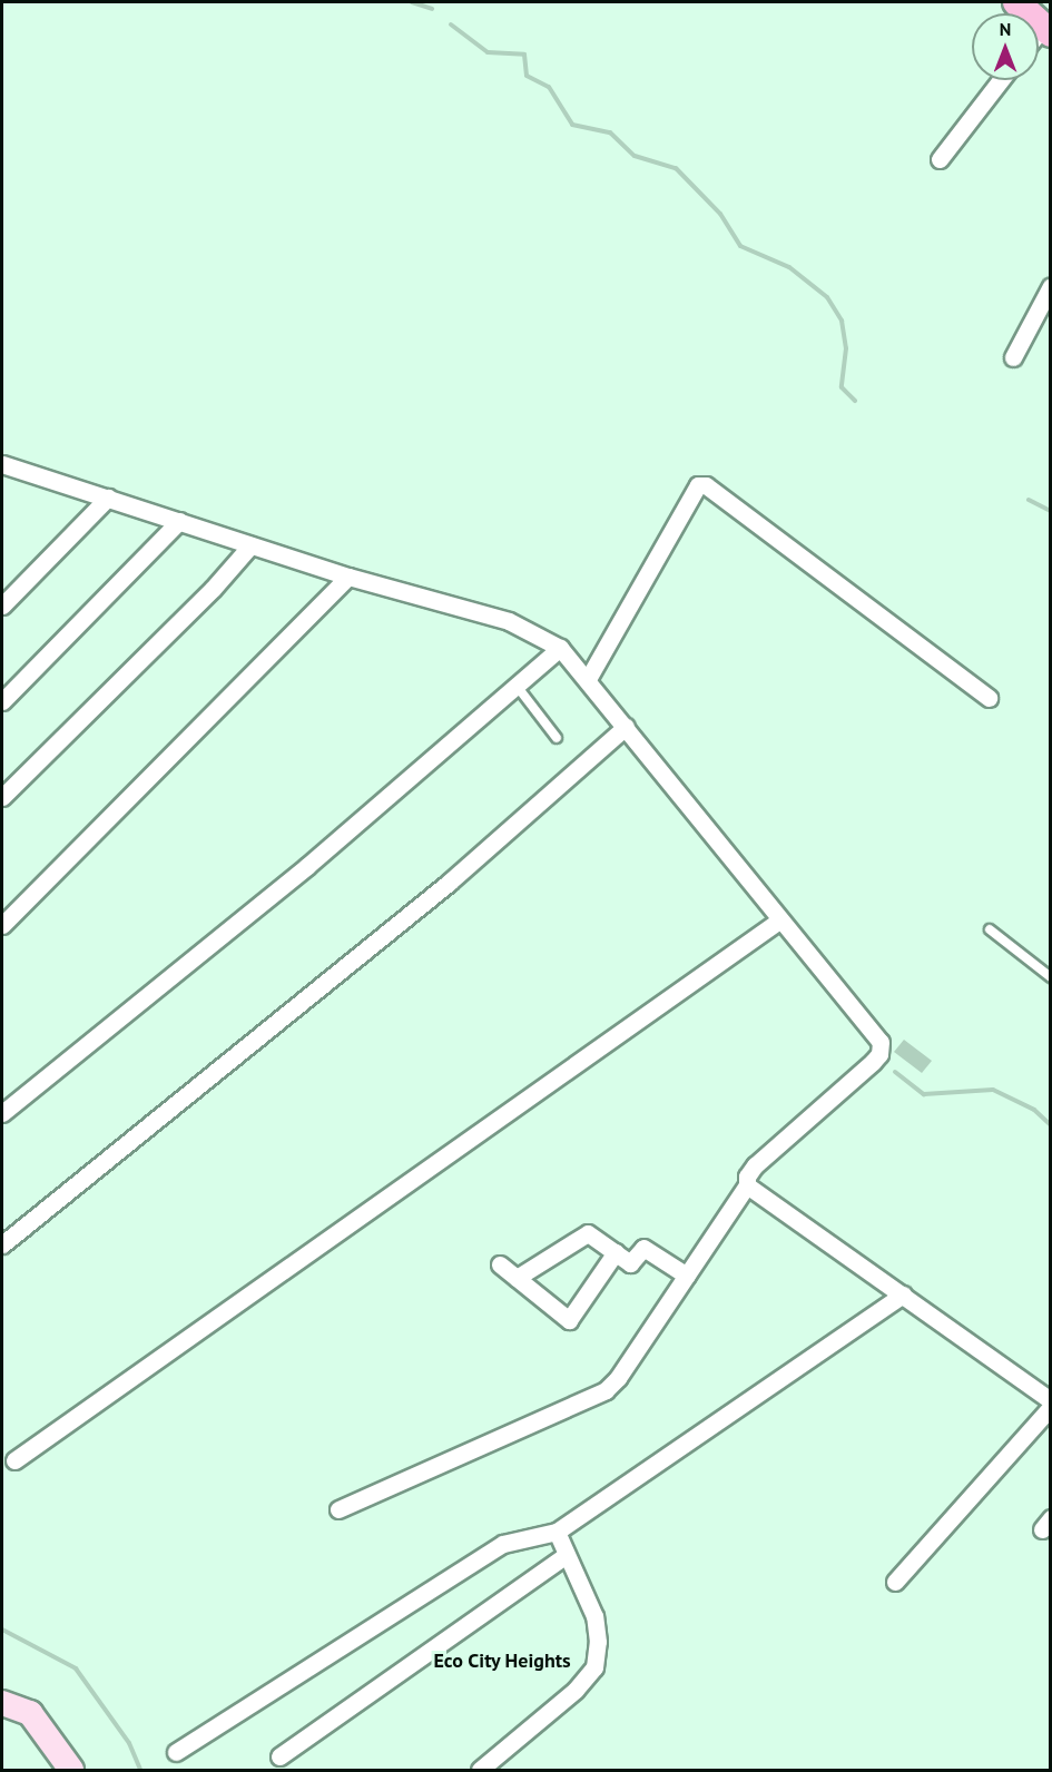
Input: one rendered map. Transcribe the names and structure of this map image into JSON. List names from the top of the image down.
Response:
{
  "districts": ["Eco City Heights"],
  "north": "top"
}
